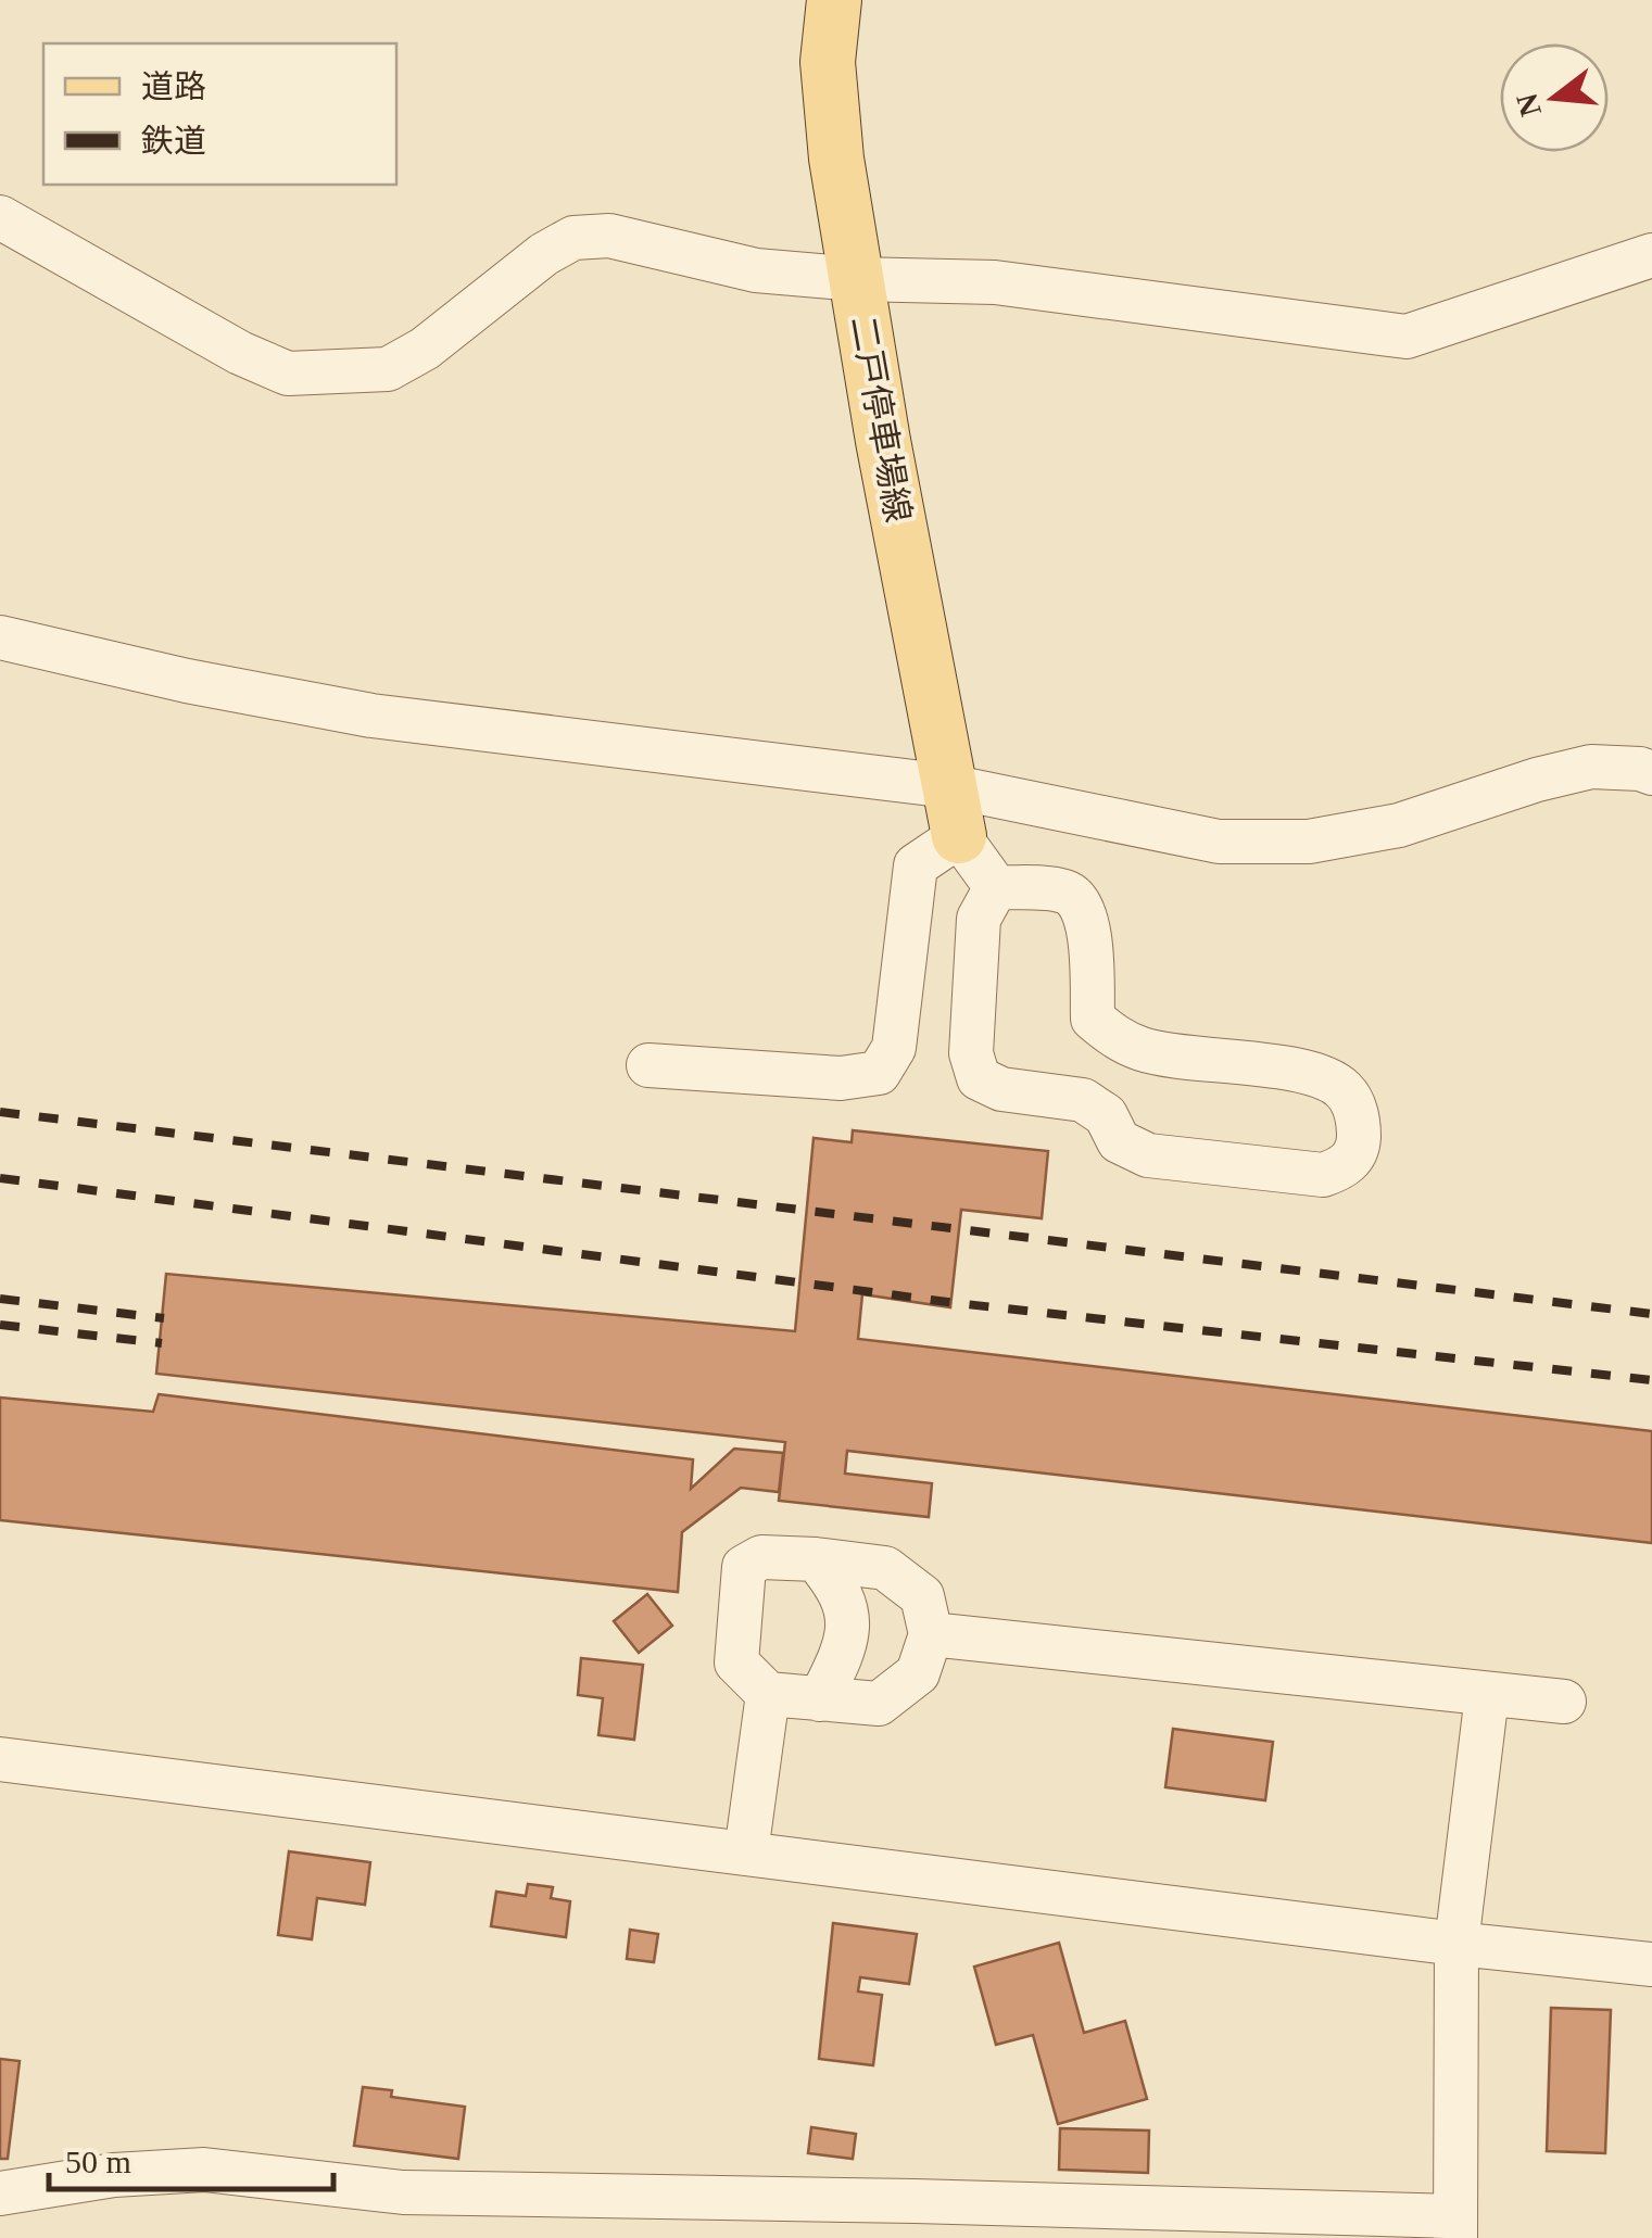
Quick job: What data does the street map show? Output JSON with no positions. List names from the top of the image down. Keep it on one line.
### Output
{"streets":{"main road":["二戸停車場線"]},"legend":["道路","鉄道"],"scale_bar":"50 m","north":"left"}
